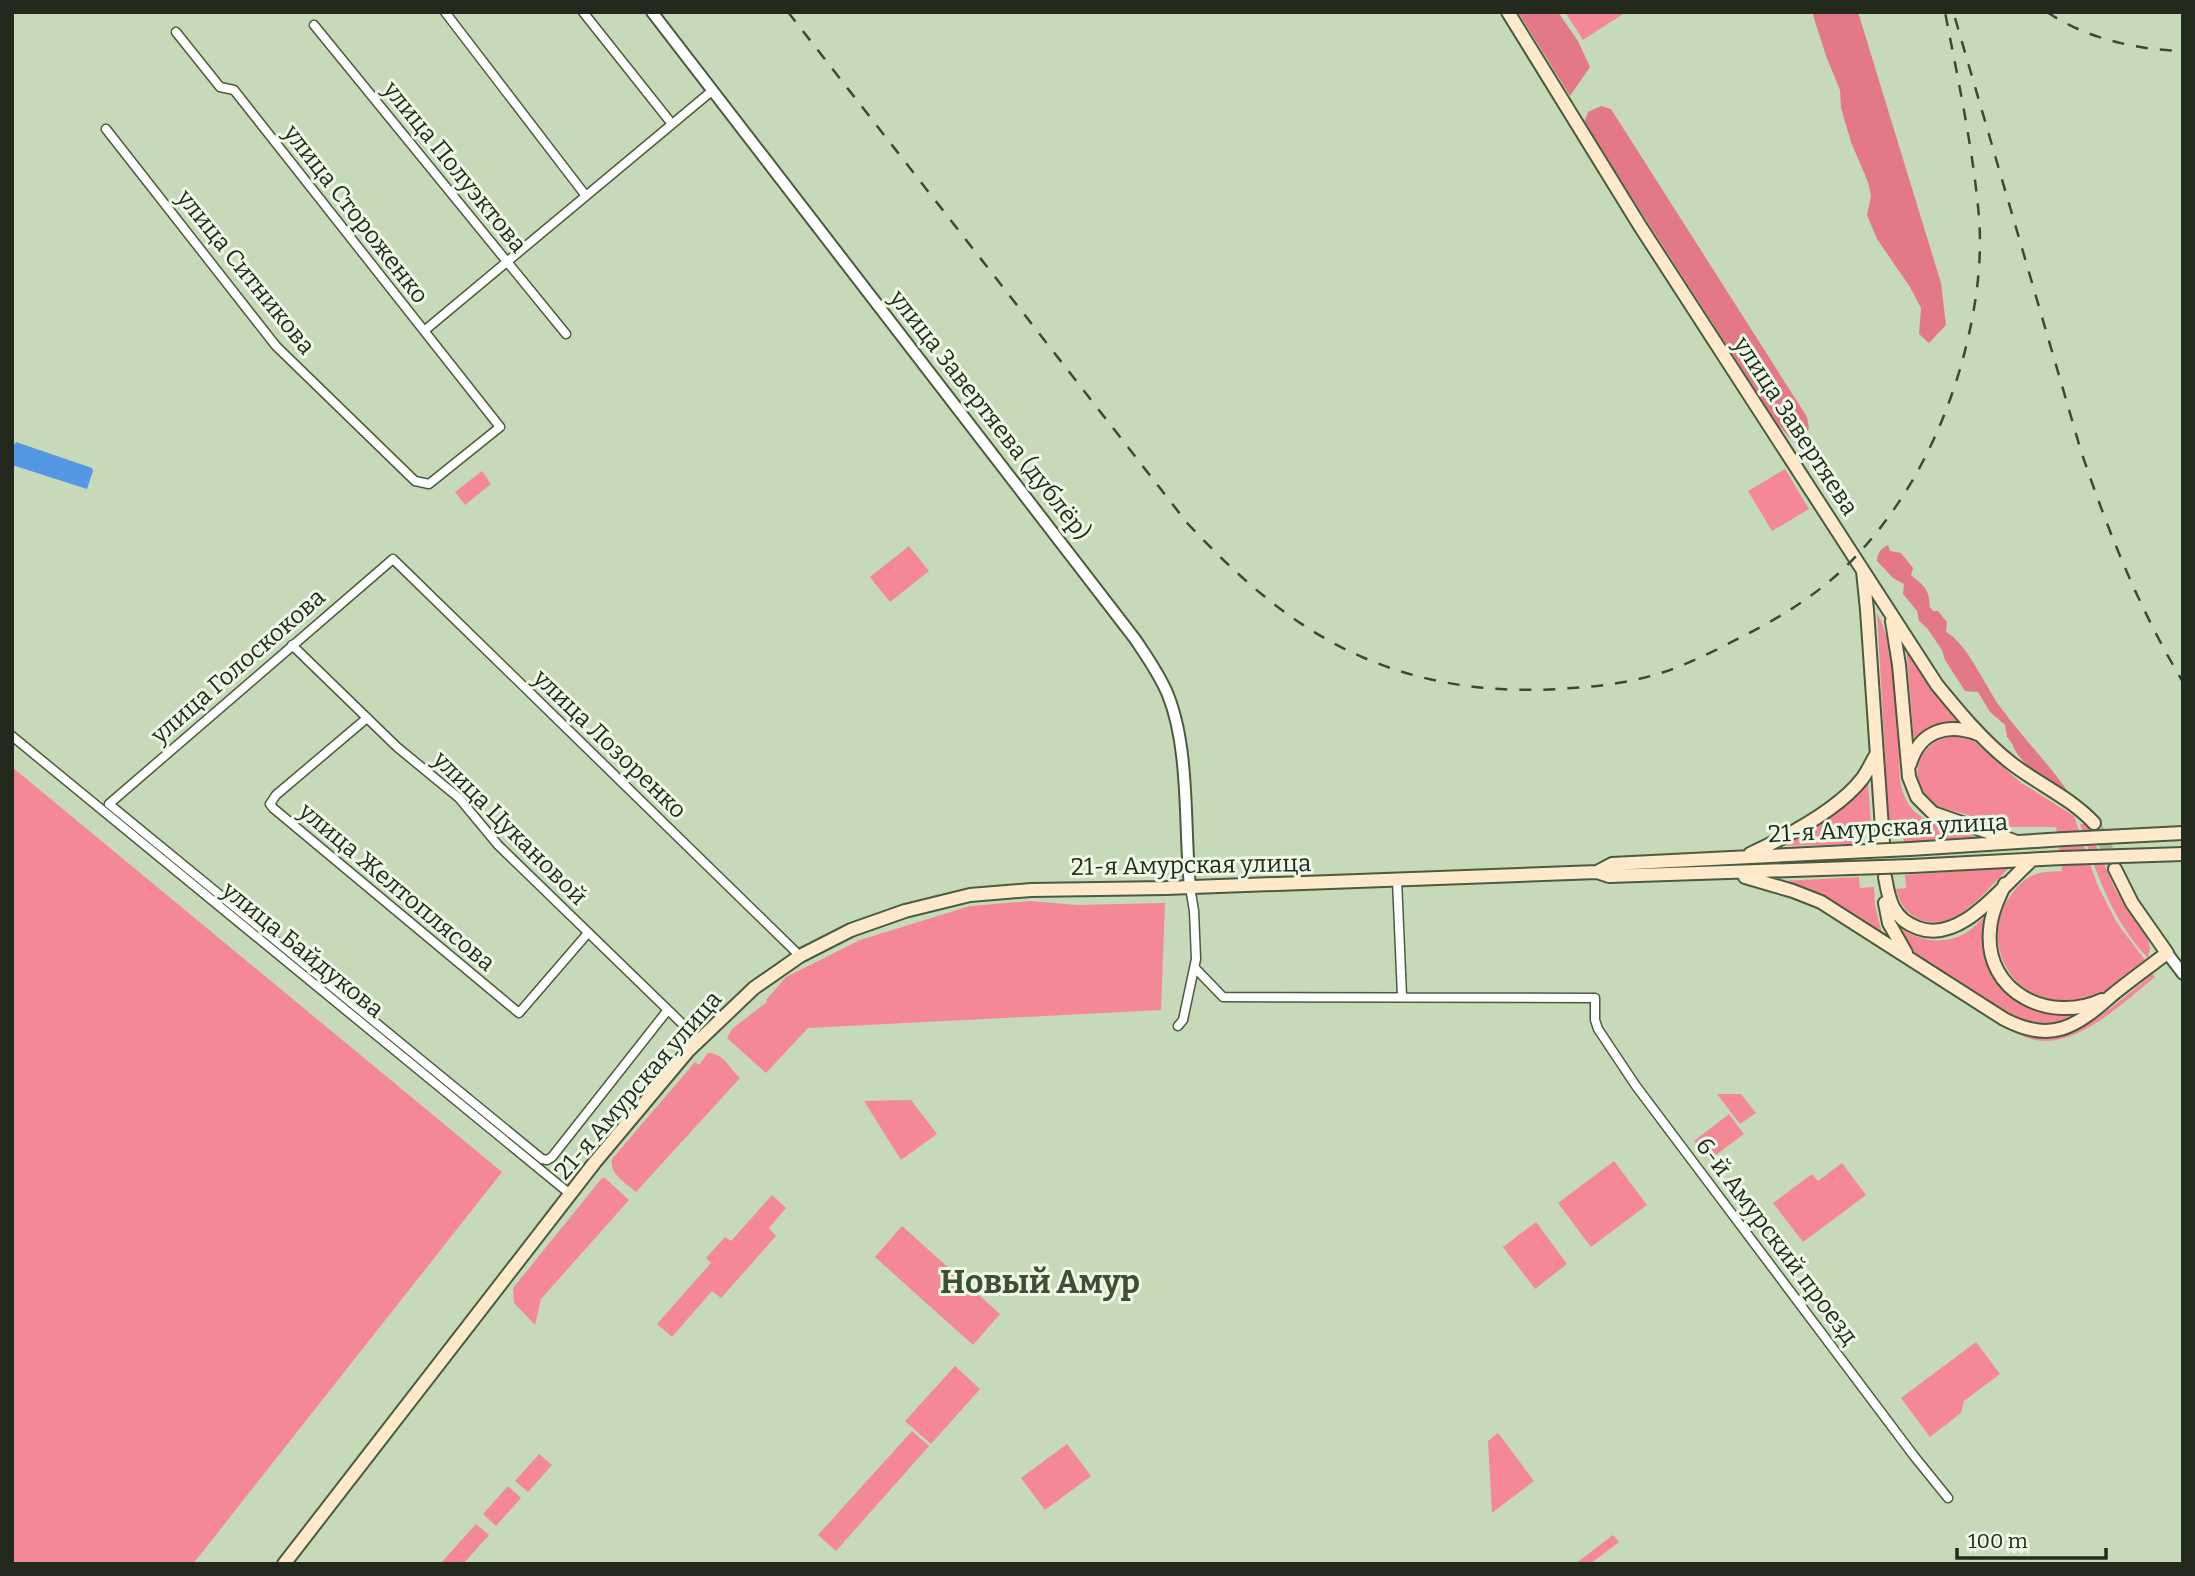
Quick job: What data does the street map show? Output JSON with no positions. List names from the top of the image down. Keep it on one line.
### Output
{"streets":{"main road":["улица Завертяева","21-я Амурская улица"],"street":["улица Полуэктова","улица Стороженко","улица Ситникова","улица Завертяева (дублёр)","улица Голоскокова","улица Лозоренко","улица Цукановой","улица Желтоплясова","улица Байдукова","6-й Амурский проезд"]},"crossings":[["улица Стороженко","улица Ситникова"],["улица Завертяева (дублёр)","21-я Амурская улица"],["улица Голоскокова","улица Лозоренко"],["улица Голоскокова","улица Цукановой"],["улица Голоскокова","улица Байдукова"],["улица Лозоренко","21-я Амурская улица"],["улица Цукановой","21-я Амурская улица"],["улица Цукановой","улица Желтоплясова"],["улица Цукановой","улица Байдукова"],["21-я Амурская улица","улица Байдукова"]],"districts":["Новый Амур"],"scale_bar":"100 m"}
